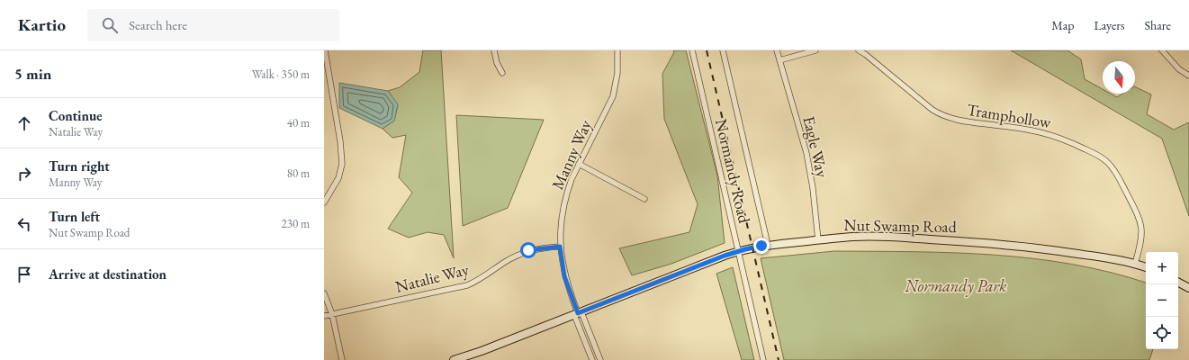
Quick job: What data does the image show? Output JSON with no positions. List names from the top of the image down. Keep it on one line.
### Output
{"streets":{"main road":["Nut Swamp Road"],"street":["Tramphollow","Eagle Way","Manny Way","Normandy Road","Natalie Way"]},"crossings":[["Tramphollow","Nut Swamp Road"],["Eagle Way","Nut Swamp Road"],["Manny Way","Nut Swamp Road"],["Manny Way","Natalie Way"],["Normandy Road","Nut Swamp Road"]],"parks":["Normandy Park"],"north":"bottom","page":{"header":"Kartio","search":"Search here","nav":["Map","Layers","Share"],"heading":["5 min","Walk · 350 m"],"list":[["Continue","Natalie Way","40 m"],["Turn right","Manny Way","80 m"],["Turn left","Nut Swamp Road","230 m"],"Arrive at destination"],"map_buttons":["+","−"]}}
